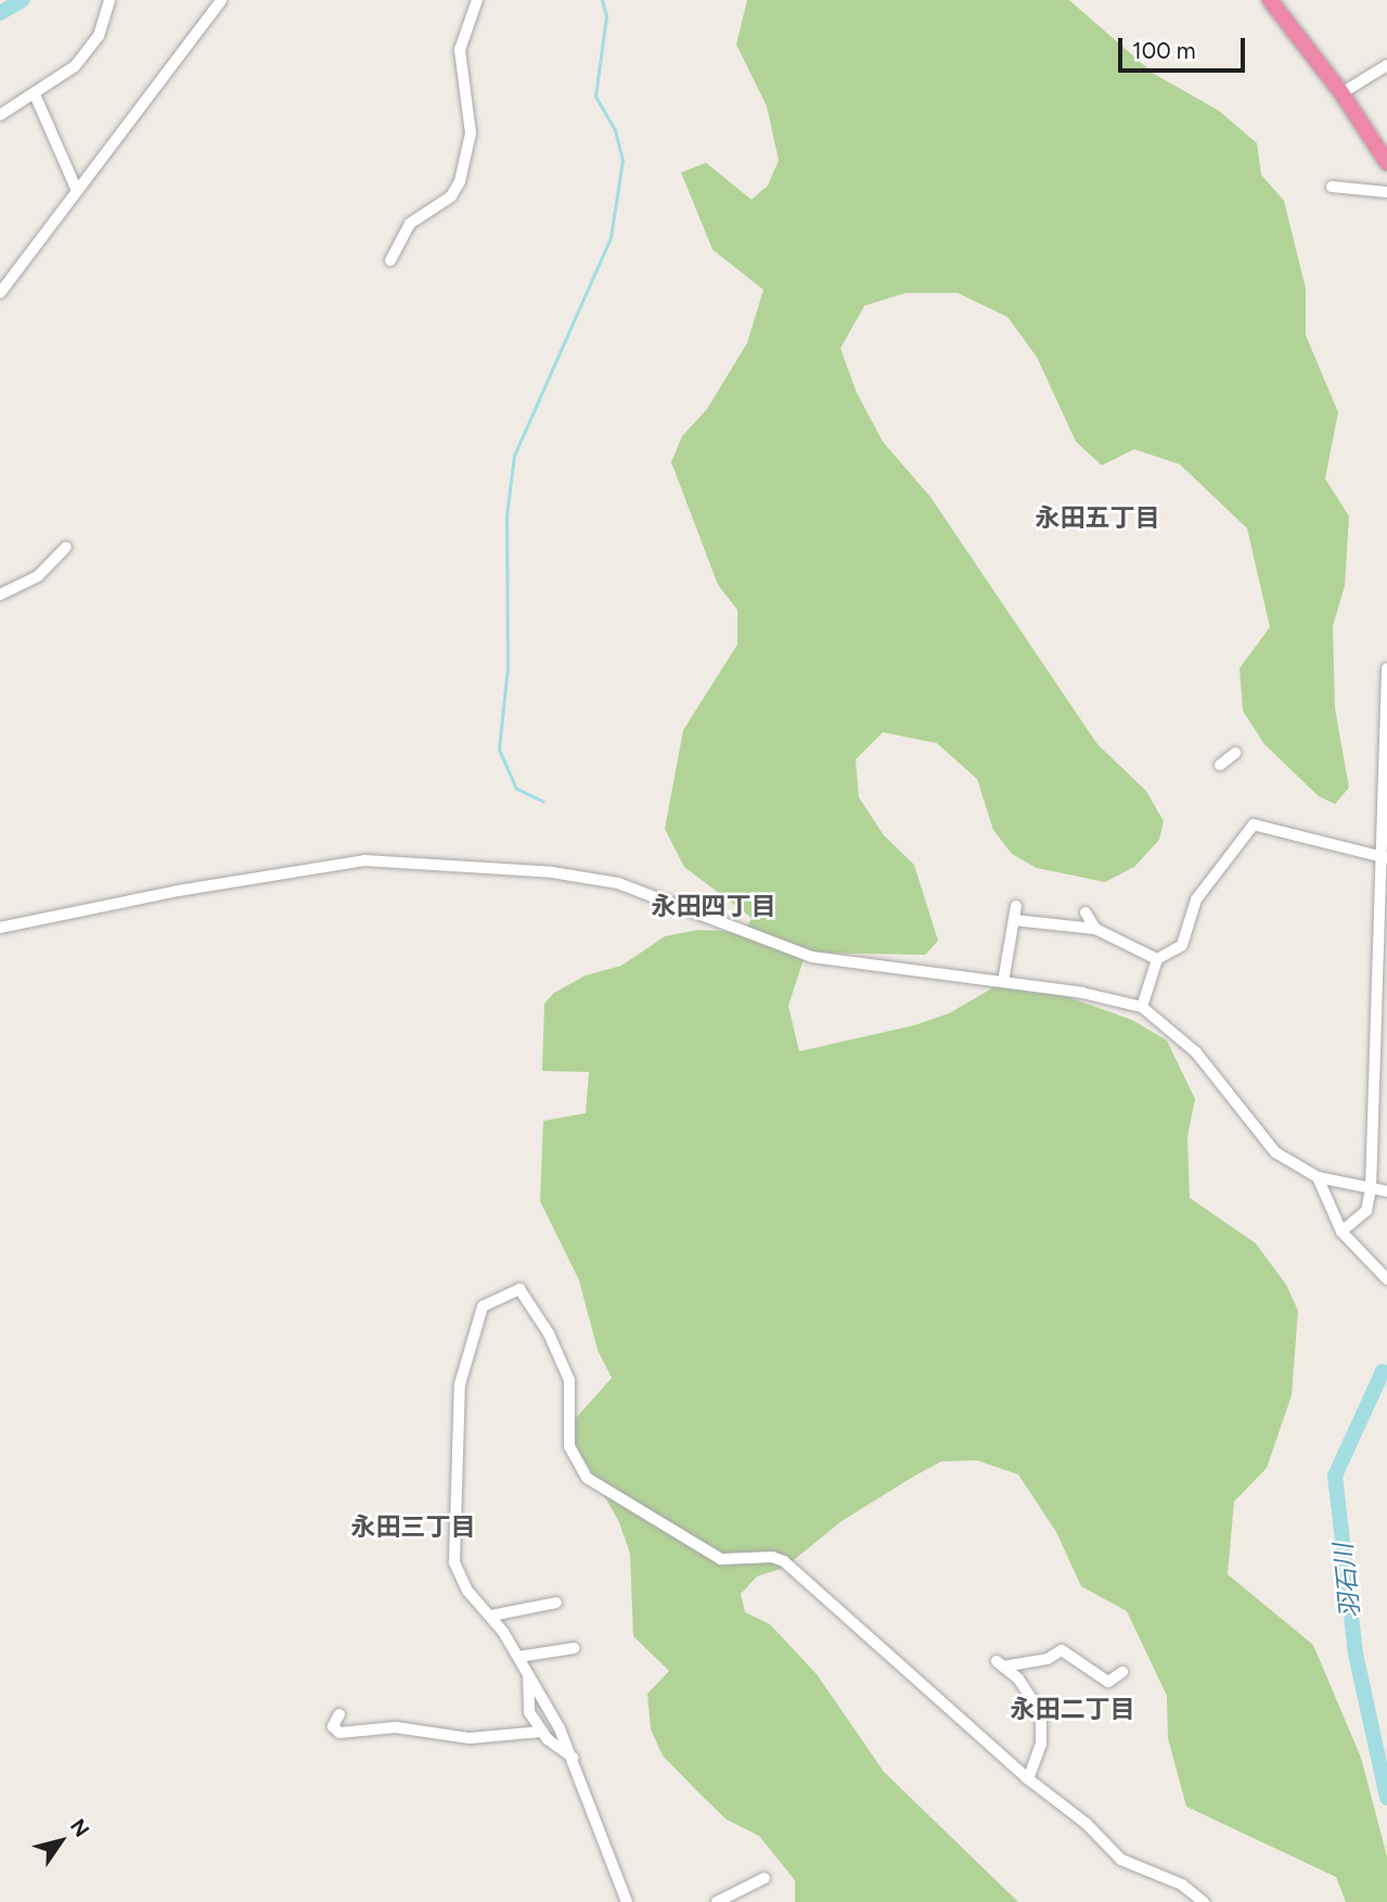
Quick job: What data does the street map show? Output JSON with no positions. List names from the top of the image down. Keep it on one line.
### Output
{"districts":["永田五丁目","永田四丁目","永田三丁目","永田二丁目"],"water":["羽石川"],"scale_bar":"100 m","north":"top right"}
